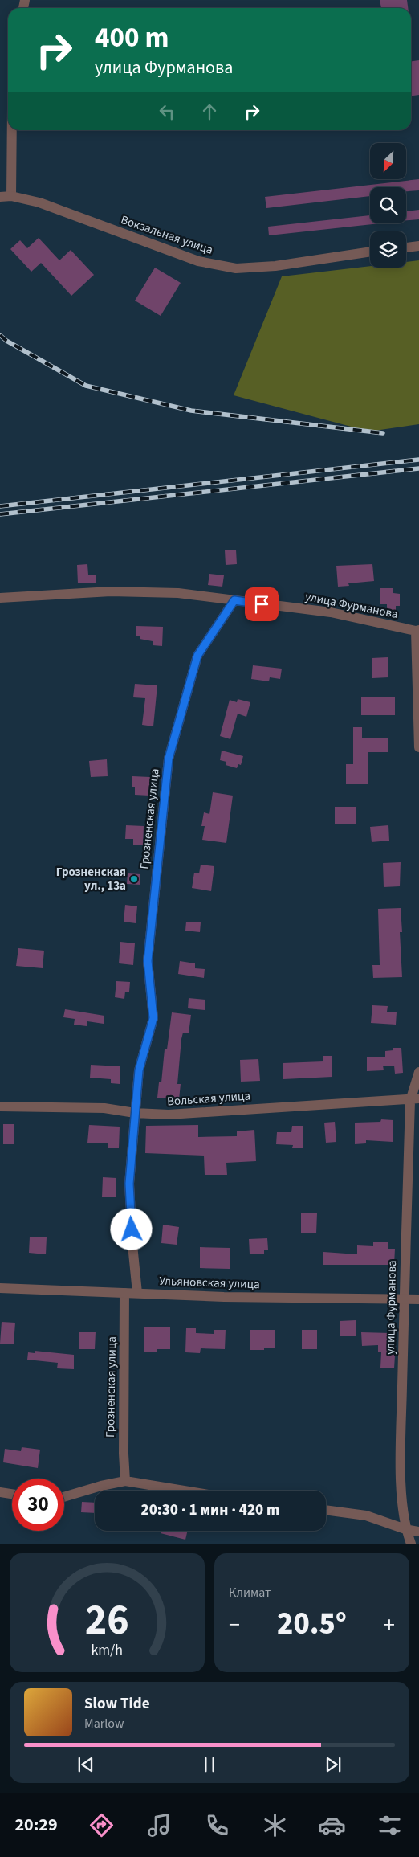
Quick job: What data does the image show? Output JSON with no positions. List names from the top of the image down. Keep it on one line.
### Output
{"streets":{"street":["Вокзальная улица","улица Фурманова","Грозненская улица","Вольская улица","Ульяновская улица"]},"crossings":[["улица Фурманова","Грозненская улица"],["улица Фурманова","Вольская улица"],["улица Фурманова","Ульяновская улица"],["Грозненская улица","Вольская улица"],["Грозненская улица","Ульяновская улица"]],"places":["Грозненская ул., 13а"],"north":"bottom left","page":{"turn":["400 m","улица Фурманова"],"limit":"30","trip":"20:30 · 1 мин · 420 m","tile":"Климат","heat":["−","20.5°","+"],"song":["Slow Tide","Marlow"],"tabs":"20:29","gauge":["26","km/h"]}}
